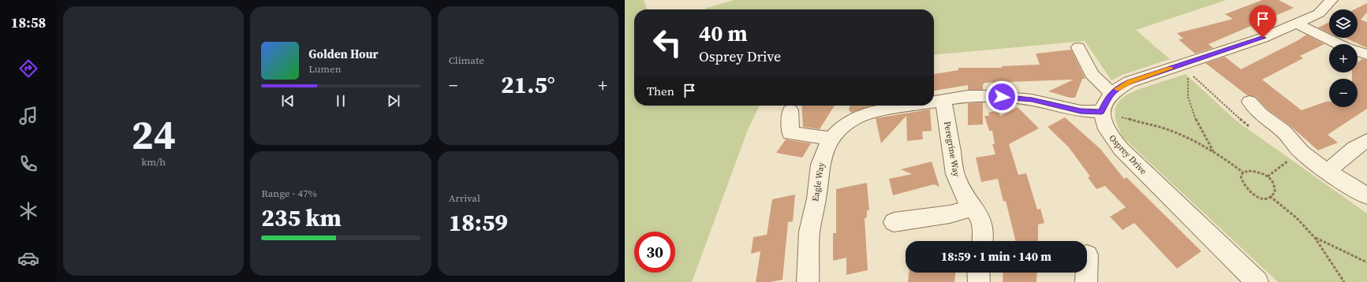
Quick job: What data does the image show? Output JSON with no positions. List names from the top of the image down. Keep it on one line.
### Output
{"streets":{"street":["Peregrine Way","Osprey Drive","Eagle Way"]},"crossings":[["Peregrine Way","Eagle Way"],["Osprey Drive","Eagle Way"]],"page":{"tabs":"18:58","tile":[["24","km/h"],"Climate",["Range · 47%","235 km"],["Arrival","18:59"]],"map_buttons":["+","−"],"turn":["40 m","Osprey Drive"],"song":["Golden Hour","Lumen"],"heat":["−","21.5°","+"],"then":"Then","limit":"30","trip":"18:59 · 1 min · 140 m"}}
